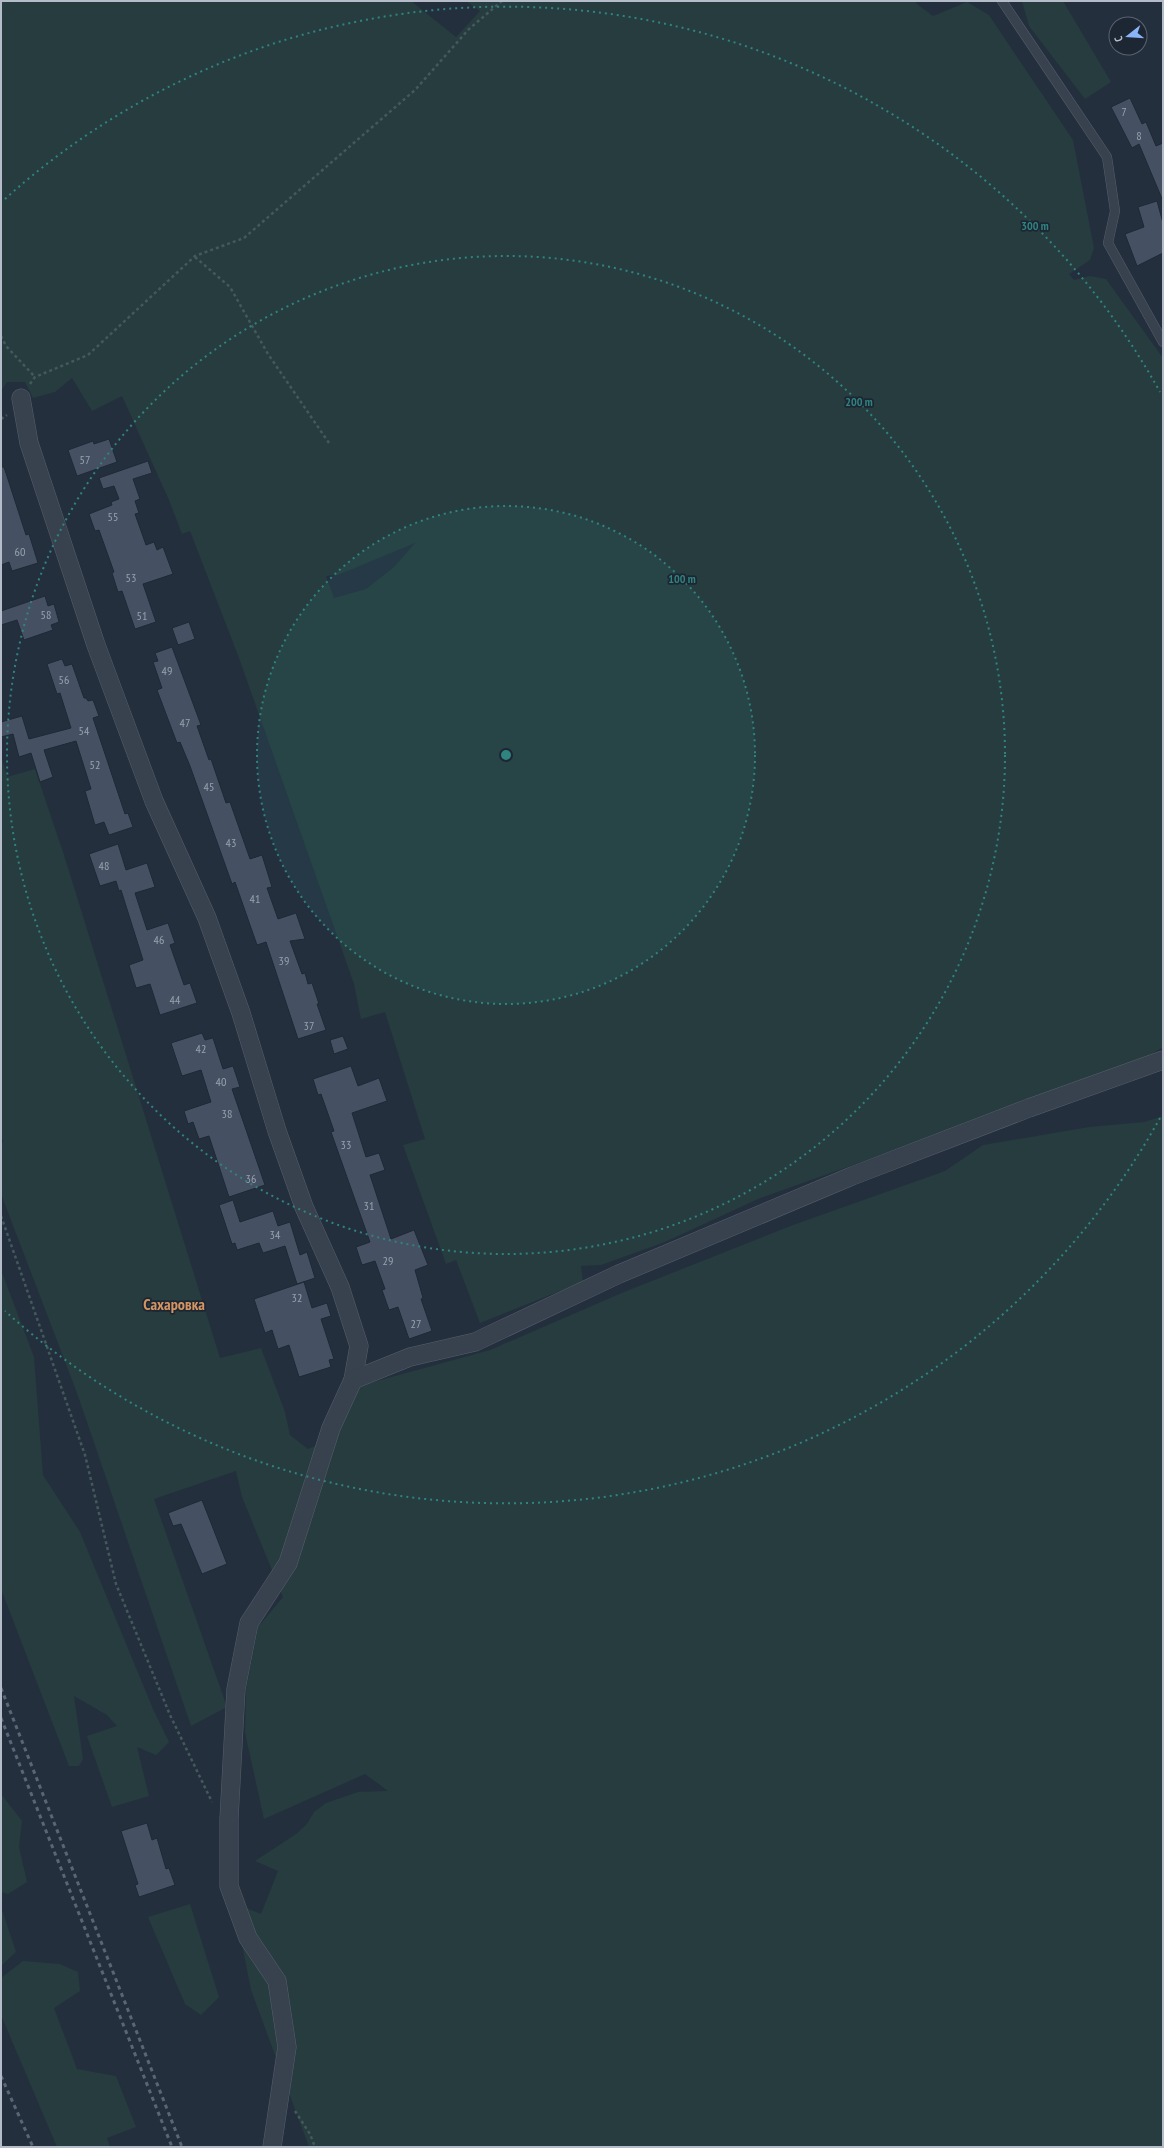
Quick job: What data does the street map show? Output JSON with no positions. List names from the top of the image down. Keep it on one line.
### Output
{"districts":["Сахаровка"],"house_numbers":["7","8","57","55","60","53","58","51","49","56","47","54","52","45","43","48","41","46","39","44","37","42","40","38","33","36","31","34","29","32","27"],"north":"left","rings":["300 m","200 m","100 m"]}
